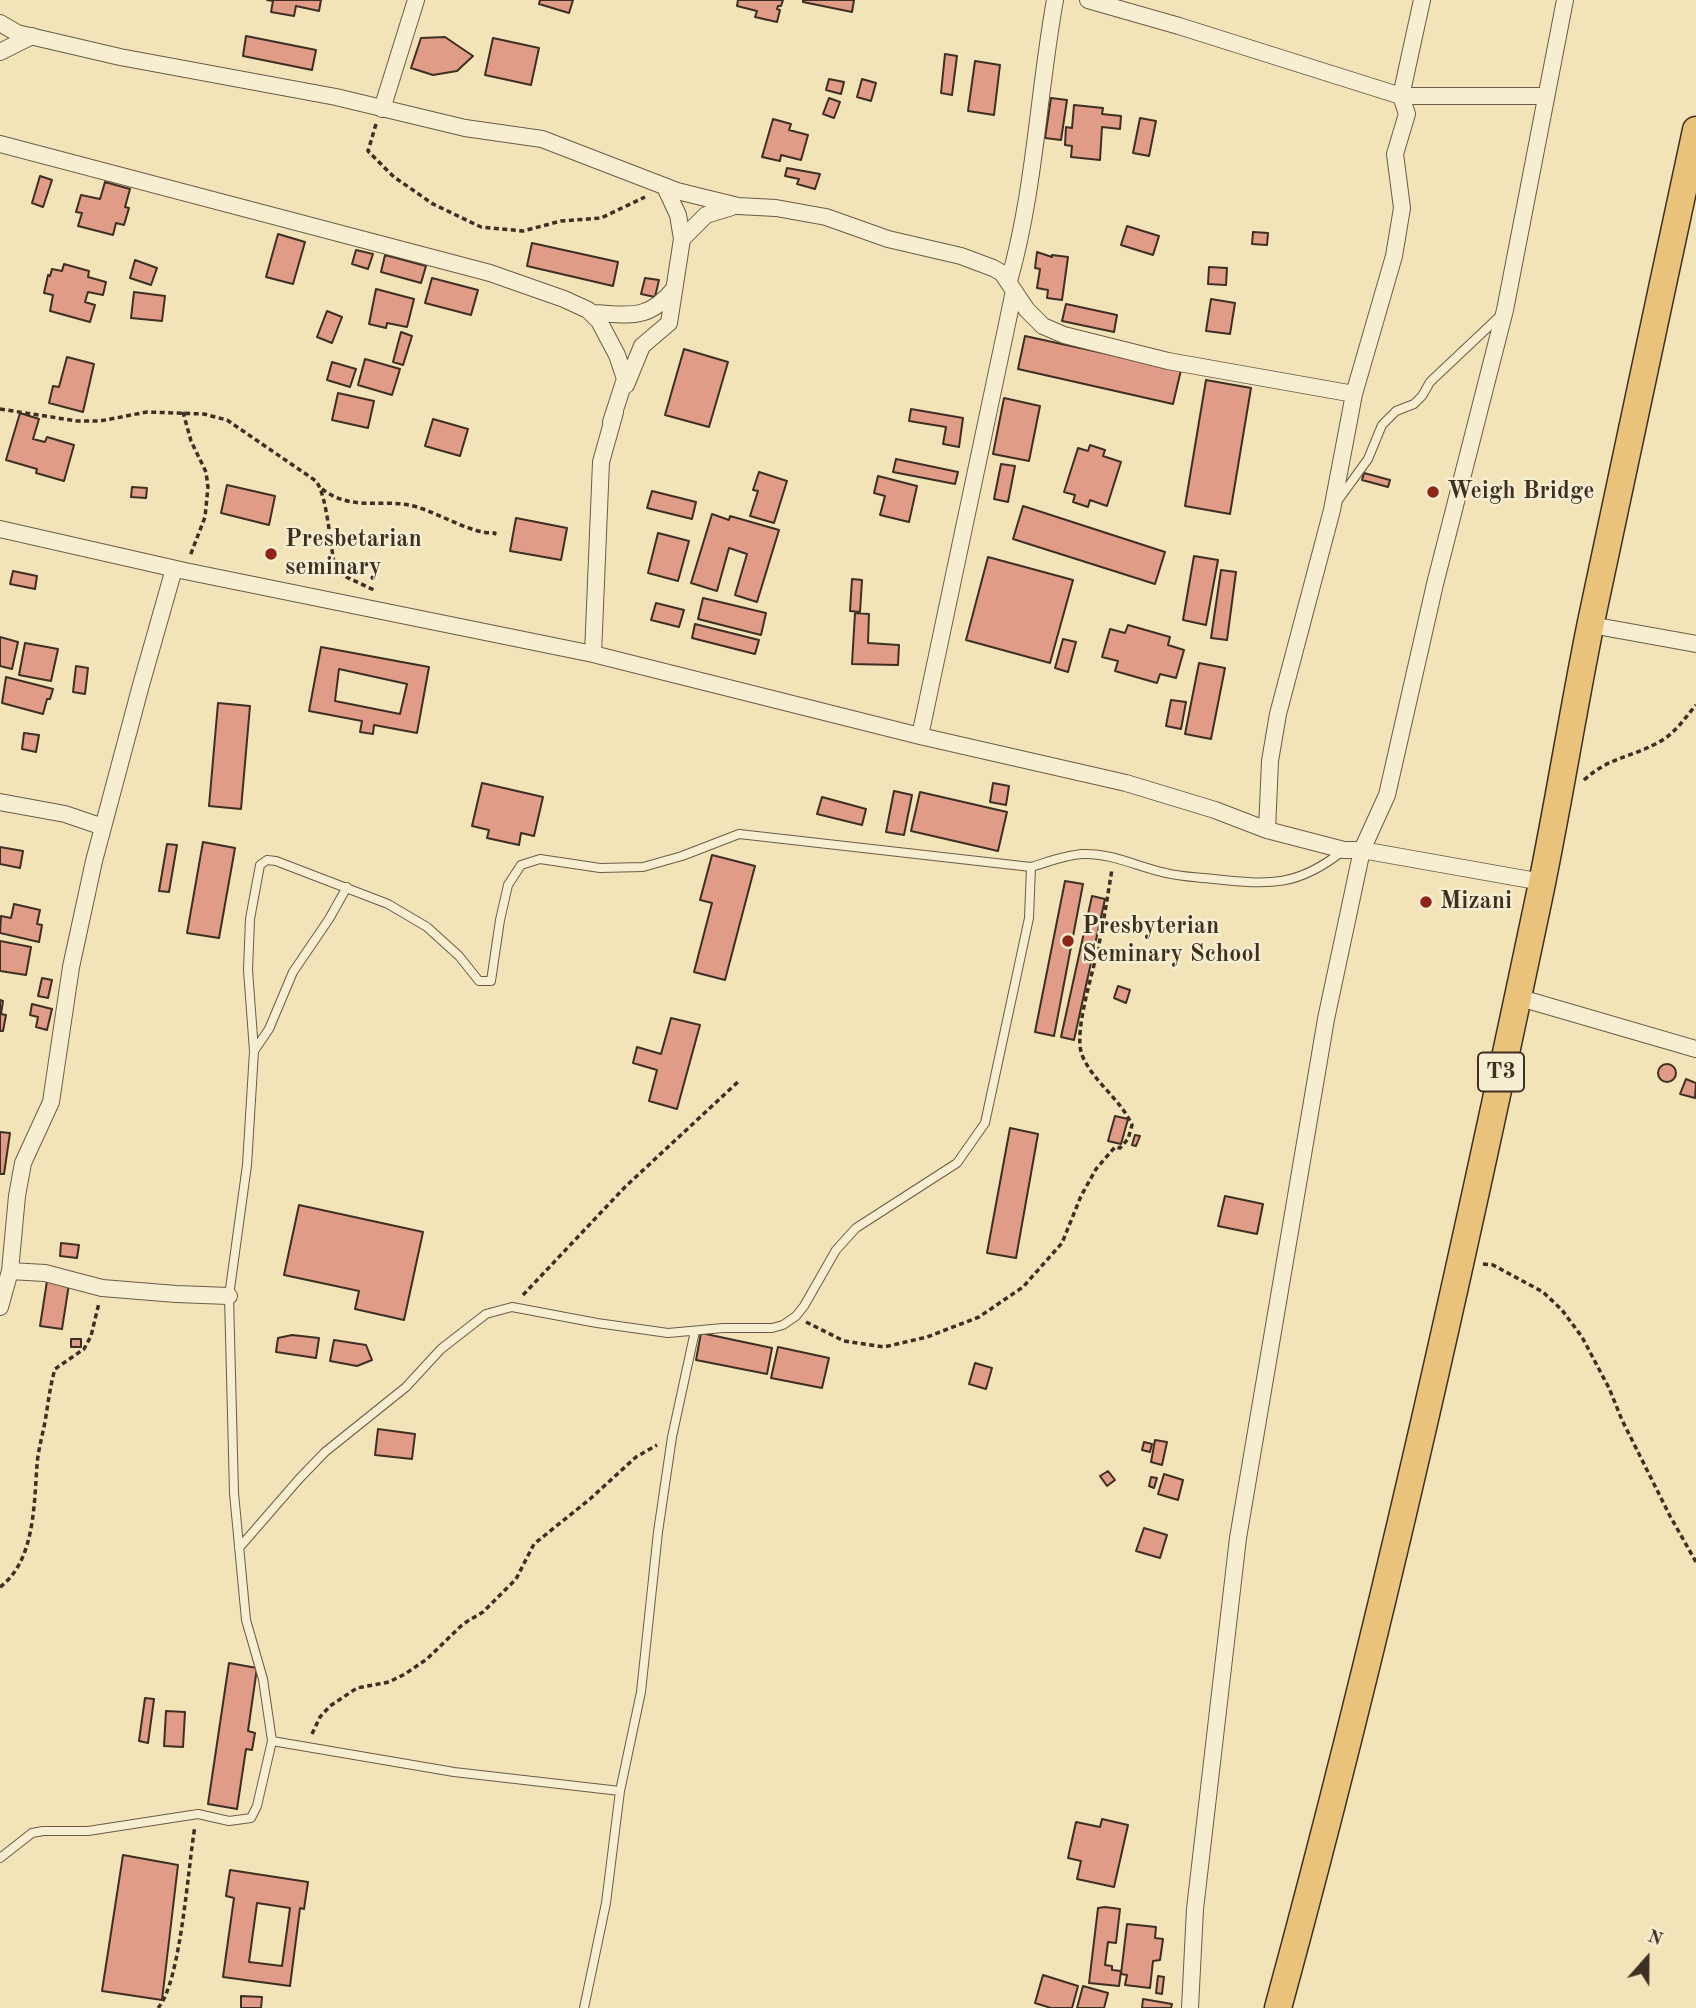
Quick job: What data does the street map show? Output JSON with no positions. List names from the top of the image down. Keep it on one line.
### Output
{"streets":{"highway":["T3"]},"places":["Weigh Bridge","Presbetarian seminary","Mizani","Presbyterian Seminary School"],"north":"top"}
